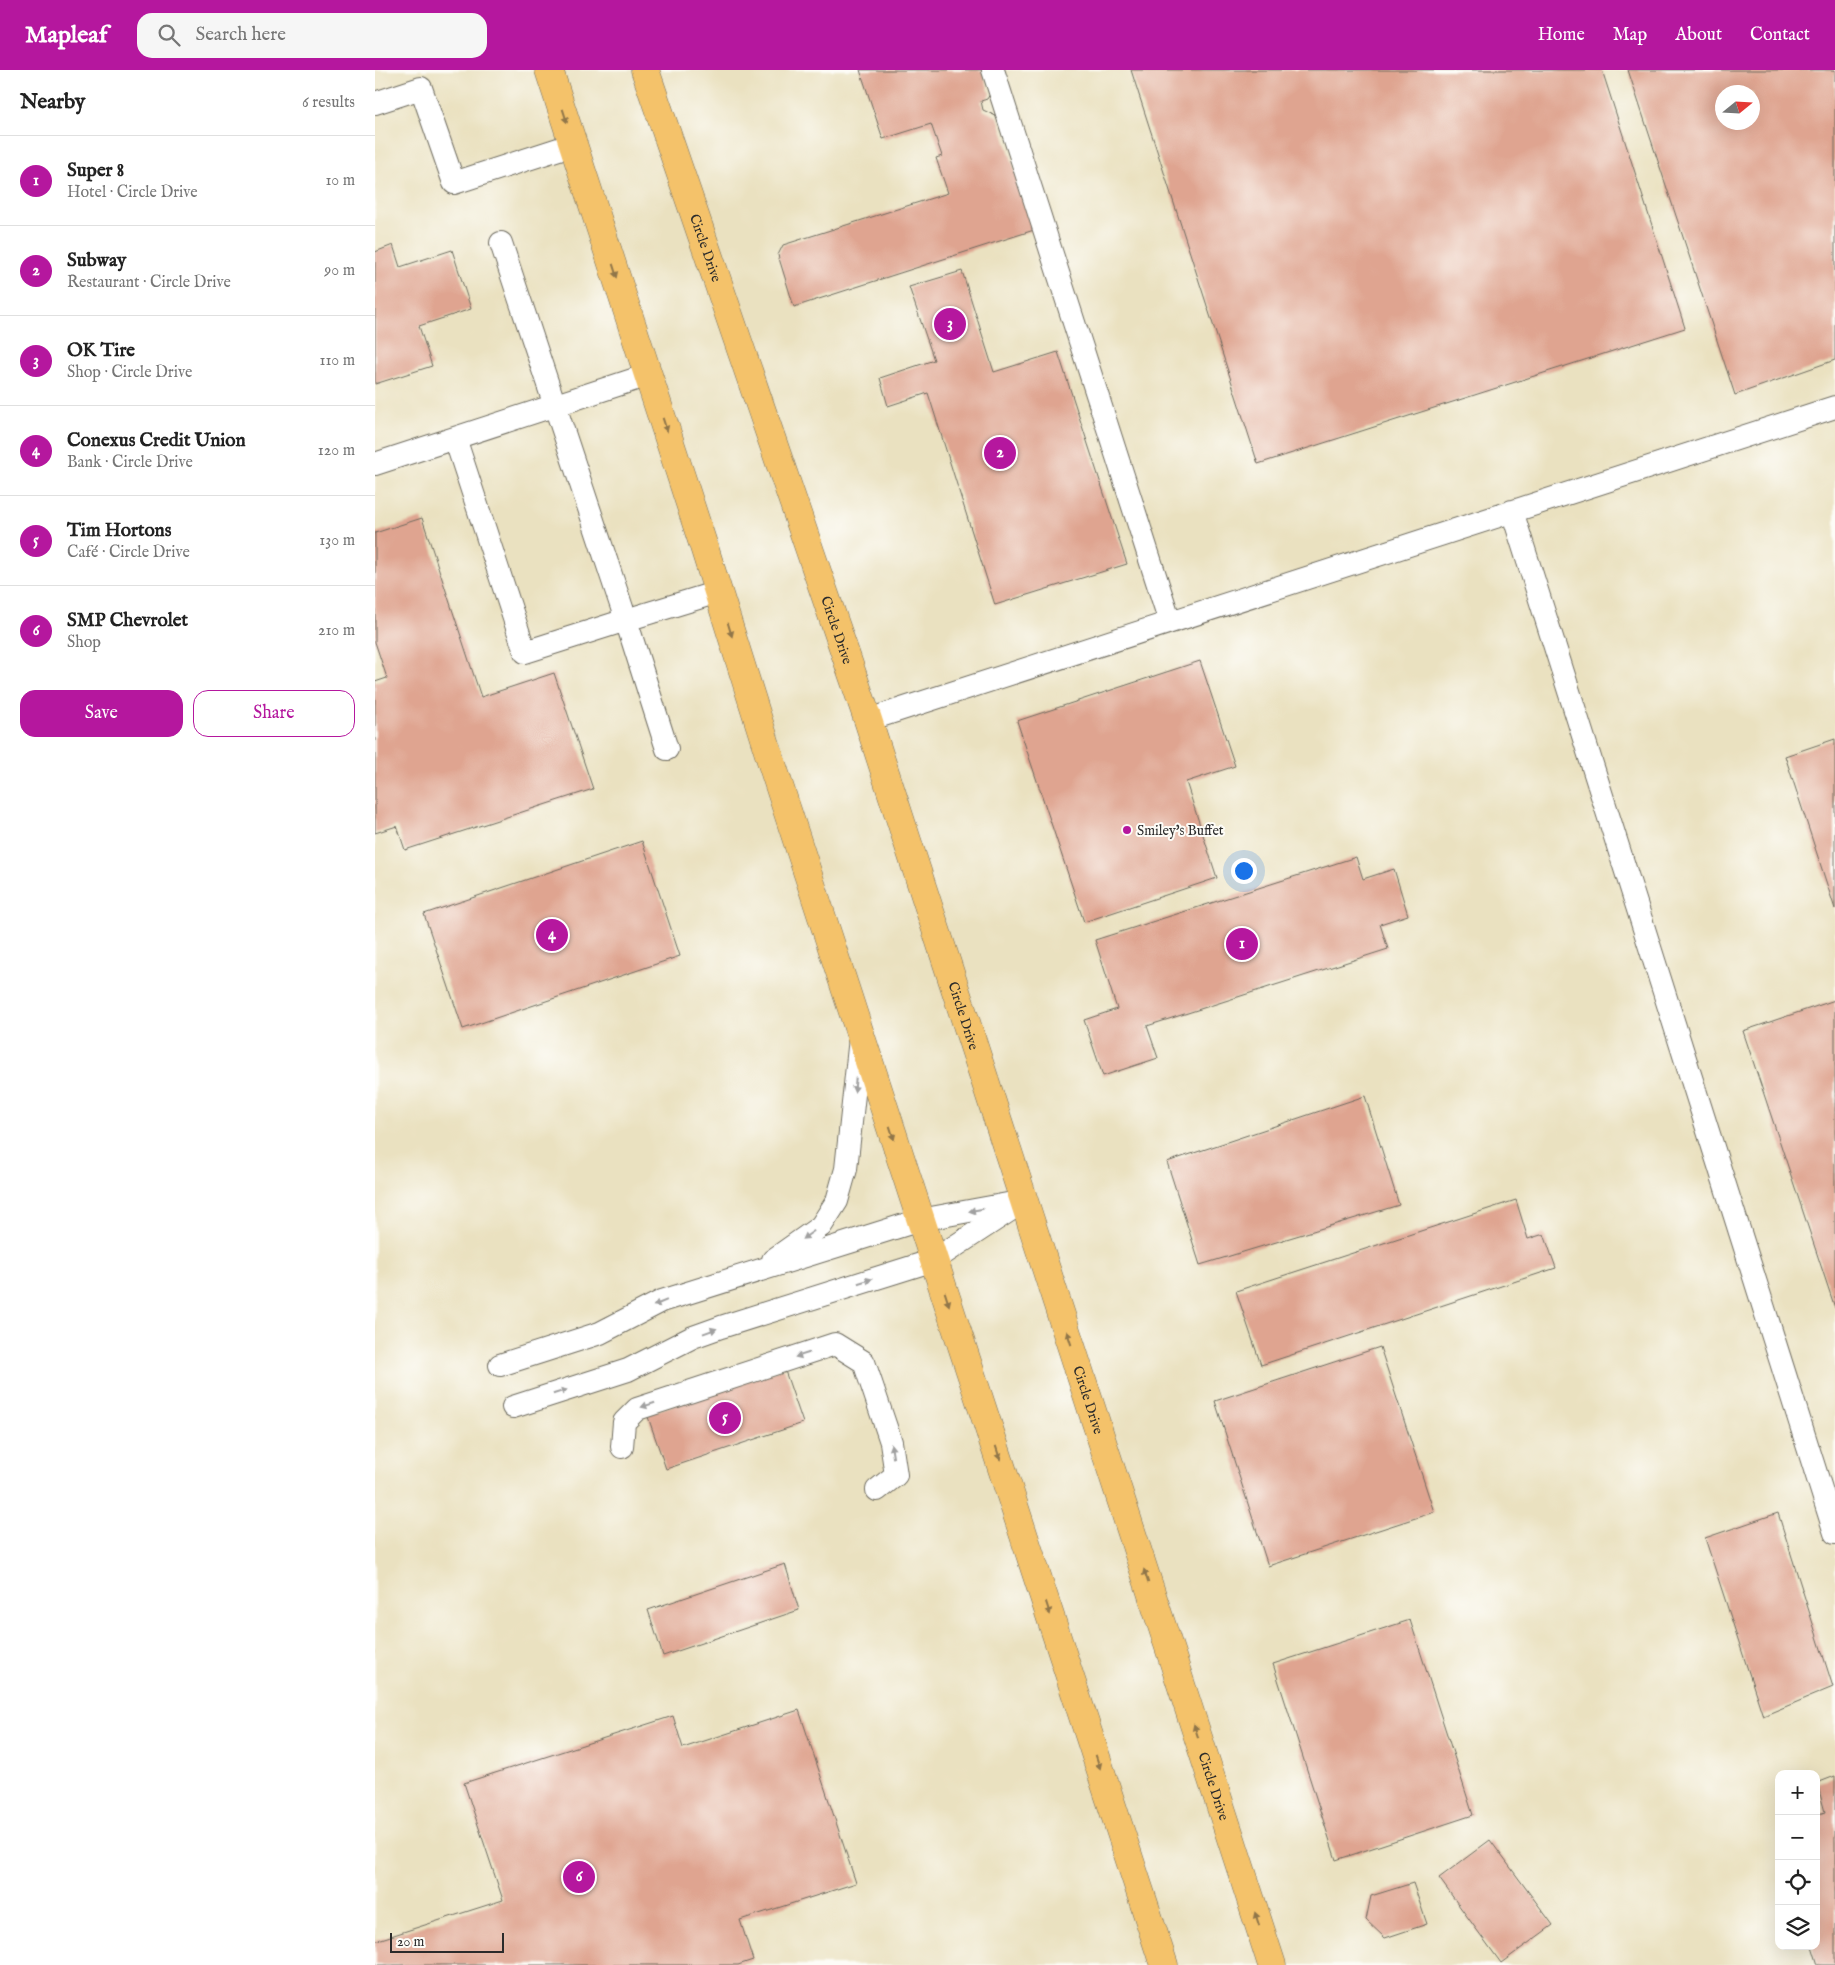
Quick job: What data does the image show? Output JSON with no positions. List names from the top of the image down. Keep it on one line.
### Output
{"streets":{"highway":["Circle Drive"]},"places":["Smiley's Buffet"],"scale_bar":"20 m","north":"right","page":{"header":"Mapleaf","search":"Search here","nav":["Home","Map","About","Contact"],"heading":["Nearby","6 results"],"list":[{"mark":"1","name":"Super 8","note":"Hotel · Circle Drive","value":"10 m"},{"mark":"2","name":"Subway","note":"Restaurant · Circle Drive","value":"90 m"},{"mark":"3","name":"OK Tire","note":"Shop · Circle Drive","value":"110 m"},{"mark":"4","name":"Conexus Credit Union","note":"Bank · Circle Drive","value":"120 m"},{"mark":"5","name":"Tim Hortons","note":"Café · Circle Drive","value":"130 m"},{"mark":"6","name":"SMP Chevrolet","note":"Shop","value":"210 m"}],"pins":["3","2","4","1","5","6"],"buttons":["Save","Share"],"map_buttons":["+","−"],"scale":"20 m"}}
